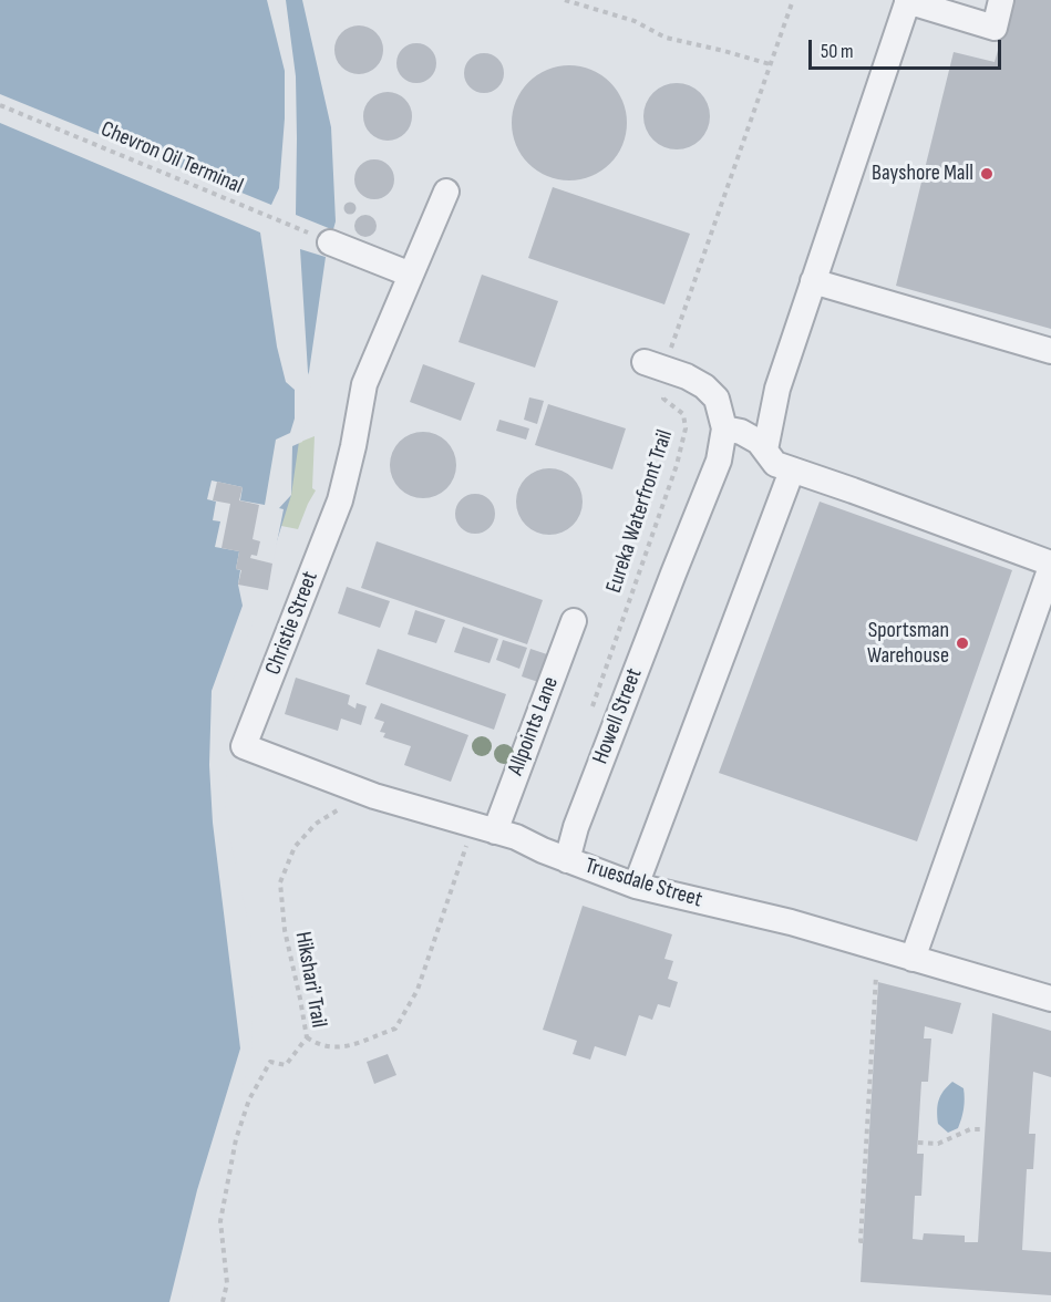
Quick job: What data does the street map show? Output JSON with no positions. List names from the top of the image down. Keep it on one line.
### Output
{"streets":{"street":["Christie Street","Howell Street","Allpoints Lane","Truesdale Street"],"path":["Chevron Oil Terminal","Eureka Waterfront Trail","Hikshari' Trail"]},"crossings":[["Christie Street","Truesdale Street"],["Howell Street","Truesdale Street"],["Allpoints Lane","Truesdale Street"],["Truesdale Street","Hikshari' Trail"]],"places":["Bayshore Mall","Sportsman Warehouse"],"scale_bar":"50 m"}
